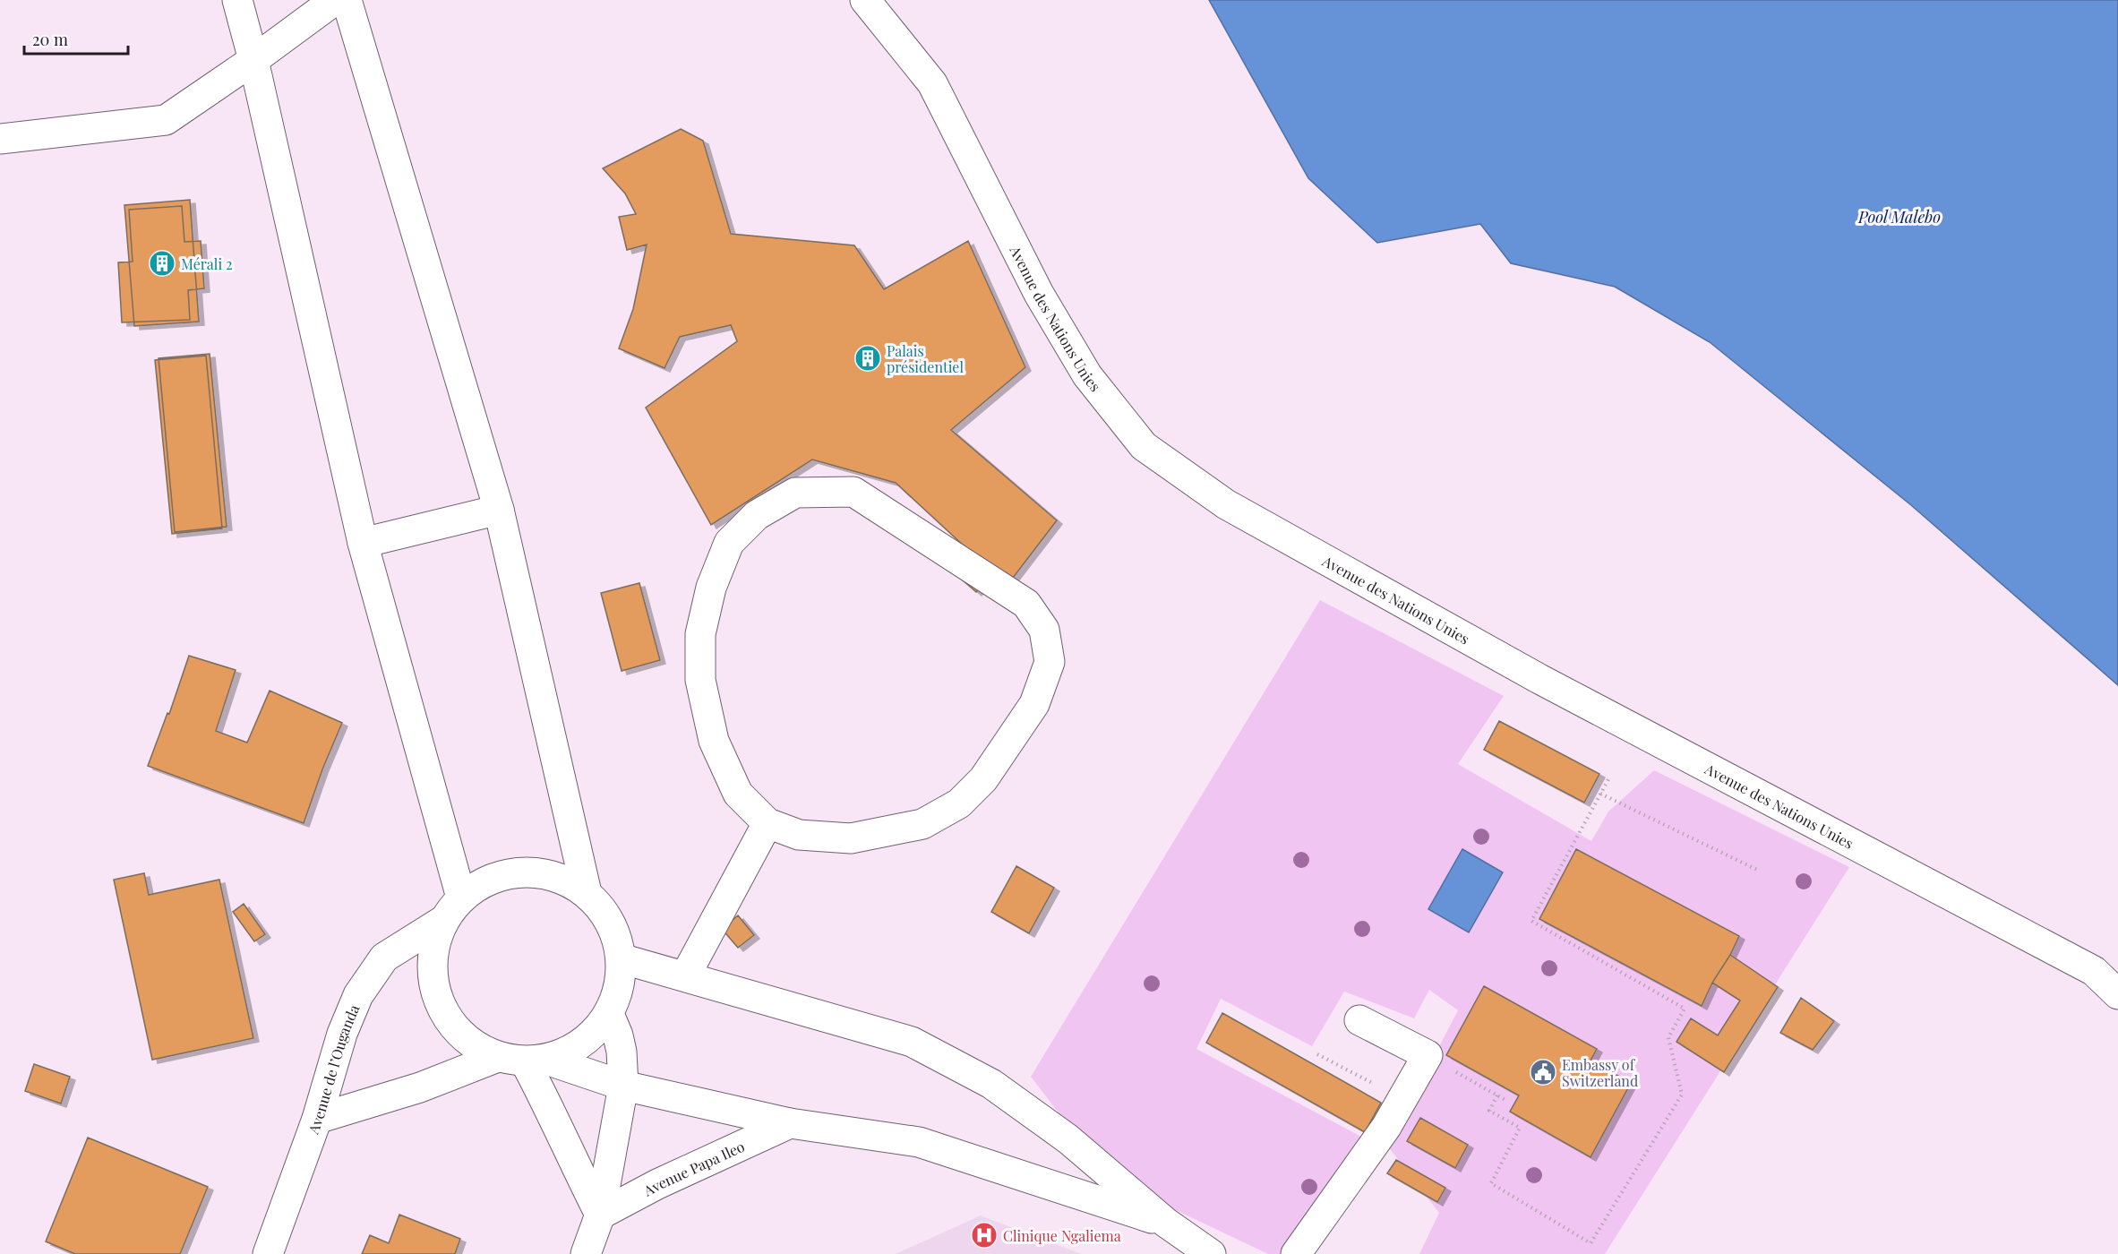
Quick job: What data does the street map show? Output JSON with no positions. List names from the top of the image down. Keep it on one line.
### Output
{"streets":{"street":["Avenue des Nations Unies","Avenue de l’Ouganda","Avenue Papa Ileo"]},"water":["Pool Malebo"],"places":{"building":["Mérali 2","Palais présidentiel"],"public building":["Embassy of Switzerland"],"hospital":["Clinique Ngaliema"]},"scale_bar":"20 m"}
